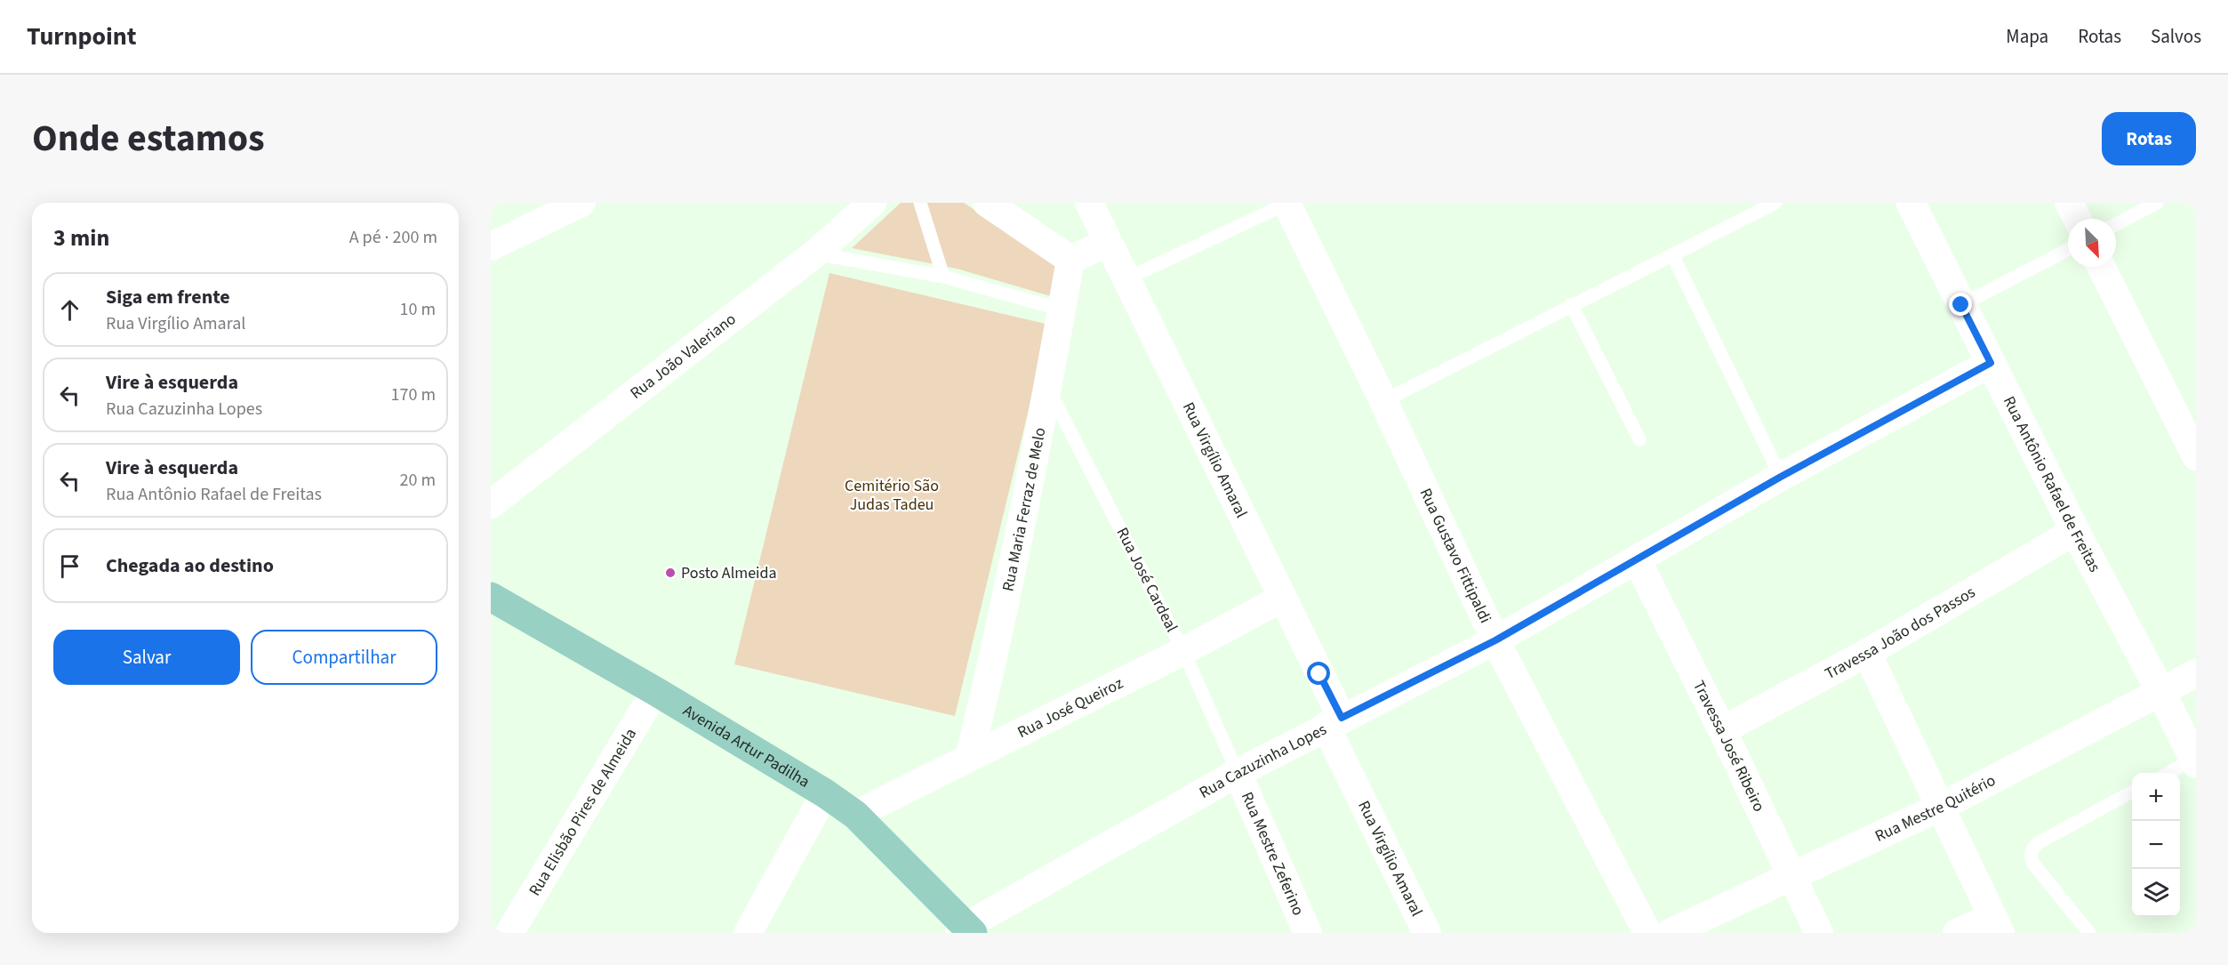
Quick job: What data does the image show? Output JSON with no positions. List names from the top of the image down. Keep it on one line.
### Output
{"streets":{"main road":["Avenida Artur Padilha"],"street":["Rua João Valeriano","Rua Virgílio Amaral","Rua Antônio Rafael de Freitas","Rua Maria Ferraz de Melo","Rua Gustavo Fittipaldi","Travessa João dos Passos","Rua José Queiroz","Travessa José Ribeiro","Rua Cazuzinha Lopes","Rua Mestre Quitério","Rua Elisbão Pires de Almeida","Rua Mestre Zeferino"],"lane":["Rua José Cardeal"]},"crossings":[["Rua Virgílio Amaral","Rua José Queiroz"],["Rua Virgílio Amaral","Rua Cazuzinha Lopes"],["Rua Antônio Rafael de Freitas","Travessa João dos Passos"],["Rua Antônio Rafael de Freitas","Rua Cazuzinha Lopes"],["Rua Antônio Rafael de Freitas","Rua Mestre Quitério"],["Rua Maria Ferraz de Melo","Rua José Cardeal"],["Rua Maria Ferraz de Melo","Rua José Queiroz"],["Rua Gustavo Fittipaldi","Rua Cazuzinha Lopes"],["Rua José Cardeal","Rua José Queiroz"],["Rua José Cardeal","Rua Cazuzinha Lopes"],["Rua José Cardeal","Rua Mestre Zeferino"],["Travessa João dos Passos","Travessa José Ribeiro"],["Rua José Queiroz","Avenida Artur Padilha"],["Travessa José Ribeiro","Rua Cazuzinha Lopes"],["Travessa José Ribeiro","Rua Mestre Quitério"],["Avenida Artur Padilha","Rua Cazuzinha Lopes"],["Avenida Artur Padilha","Rua Elisbão Pires de Almeida"],["Rua Cazuzinha Lopes","Rua Mestre Zeferino"]],"parks":["Cemitério São Judas Tadeu"],"places":["Posto Almeida"],"north":"bottom right","page":{"header":"Turnpoint","nav":["Mapa","Rotas","Salvos"],"title":"Onde estamos","buttons":["Rotas",["Salvar","Compartilhar"]],"heading":["3 min","A pé · 200 m"],"list":[["Siga em frente","Rua Virgílio Amaral","10 m"],["Vire à esquerda","Rua Cazuzinha Lopes","170 m"],["Vire à esquerda","Rua Antônio Rafael de Freitas","20 m"],"Chegada ao destino"],"map_buttons":["+","−"]}}
